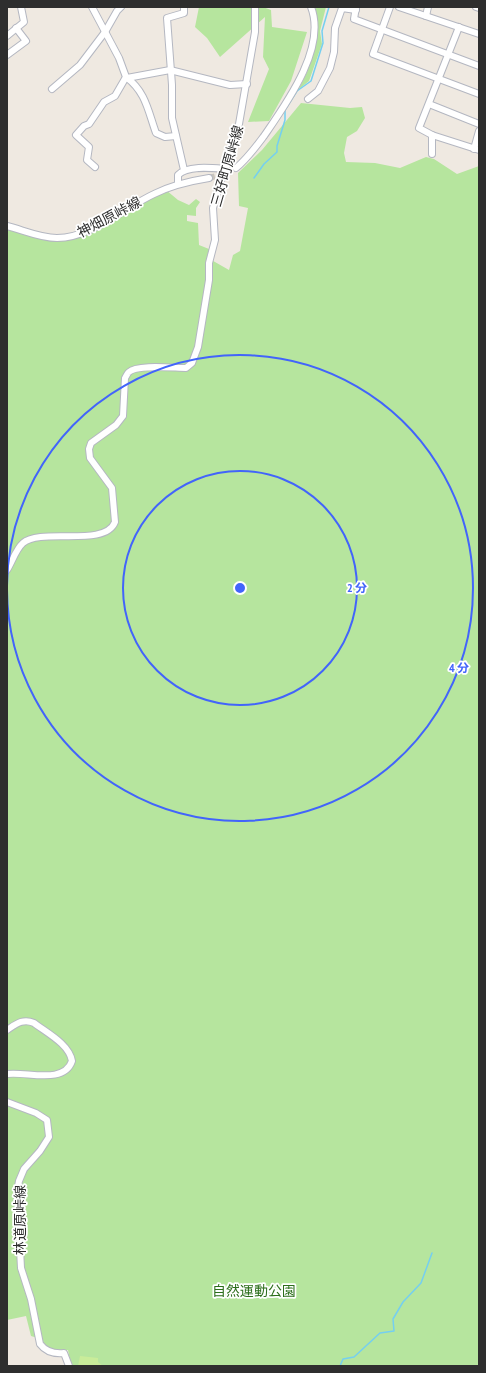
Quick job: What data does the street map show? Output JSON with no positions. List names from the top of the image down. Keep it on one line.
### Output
{"streets":{"street":["三好町原峠線","神畑原峠線","林道原峠線"]},"parks":["自然運動公園"],"rings":["2 分","4 分"]}
